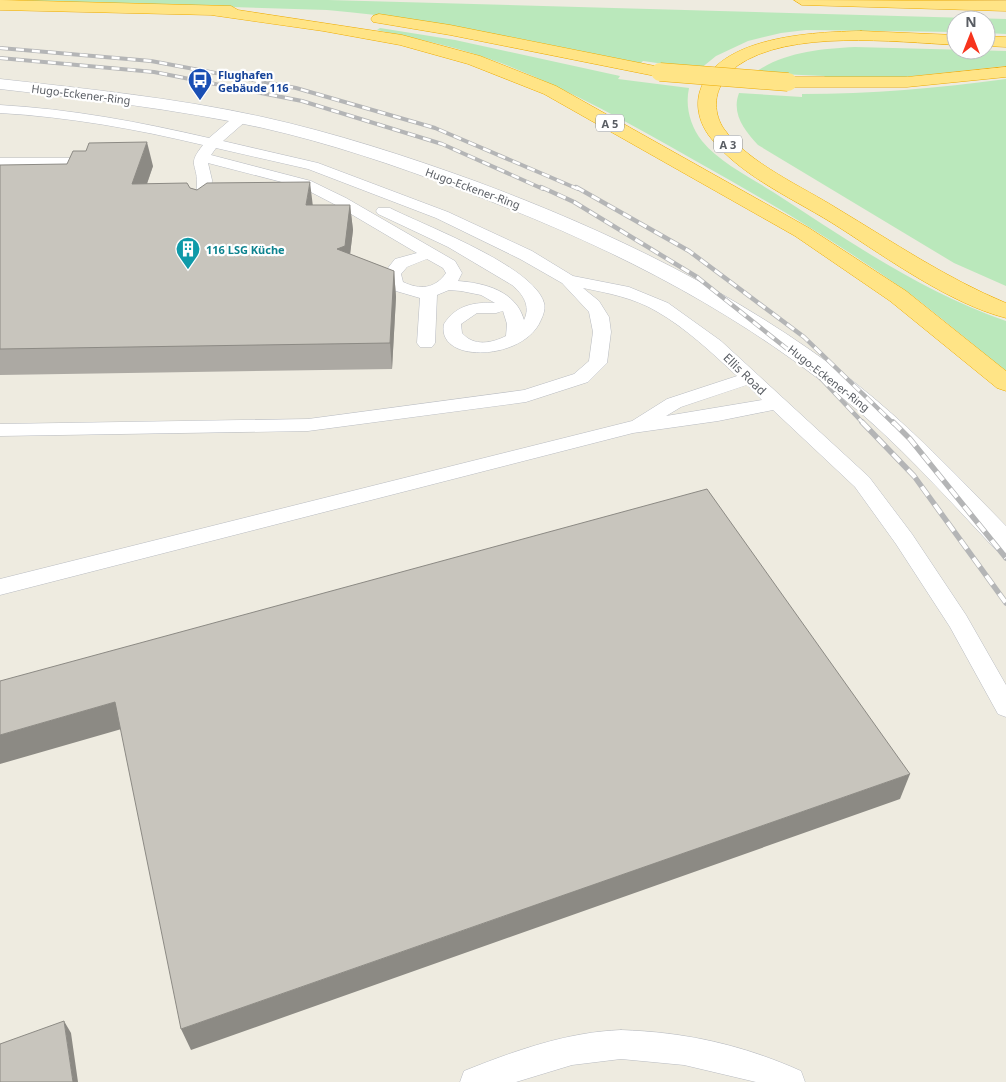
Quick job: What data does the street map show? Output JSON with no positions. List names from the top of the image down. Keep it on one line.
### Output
{"streets":{"highway":["A 5","A 3"],"street":["Hugo-Eckener-Ring"],"lane":["Ellis Road"]},"places":{"bus stop":["Flughafen Gebäude 116"],"building":["116 LSG Küche"]},"north":"top"}
